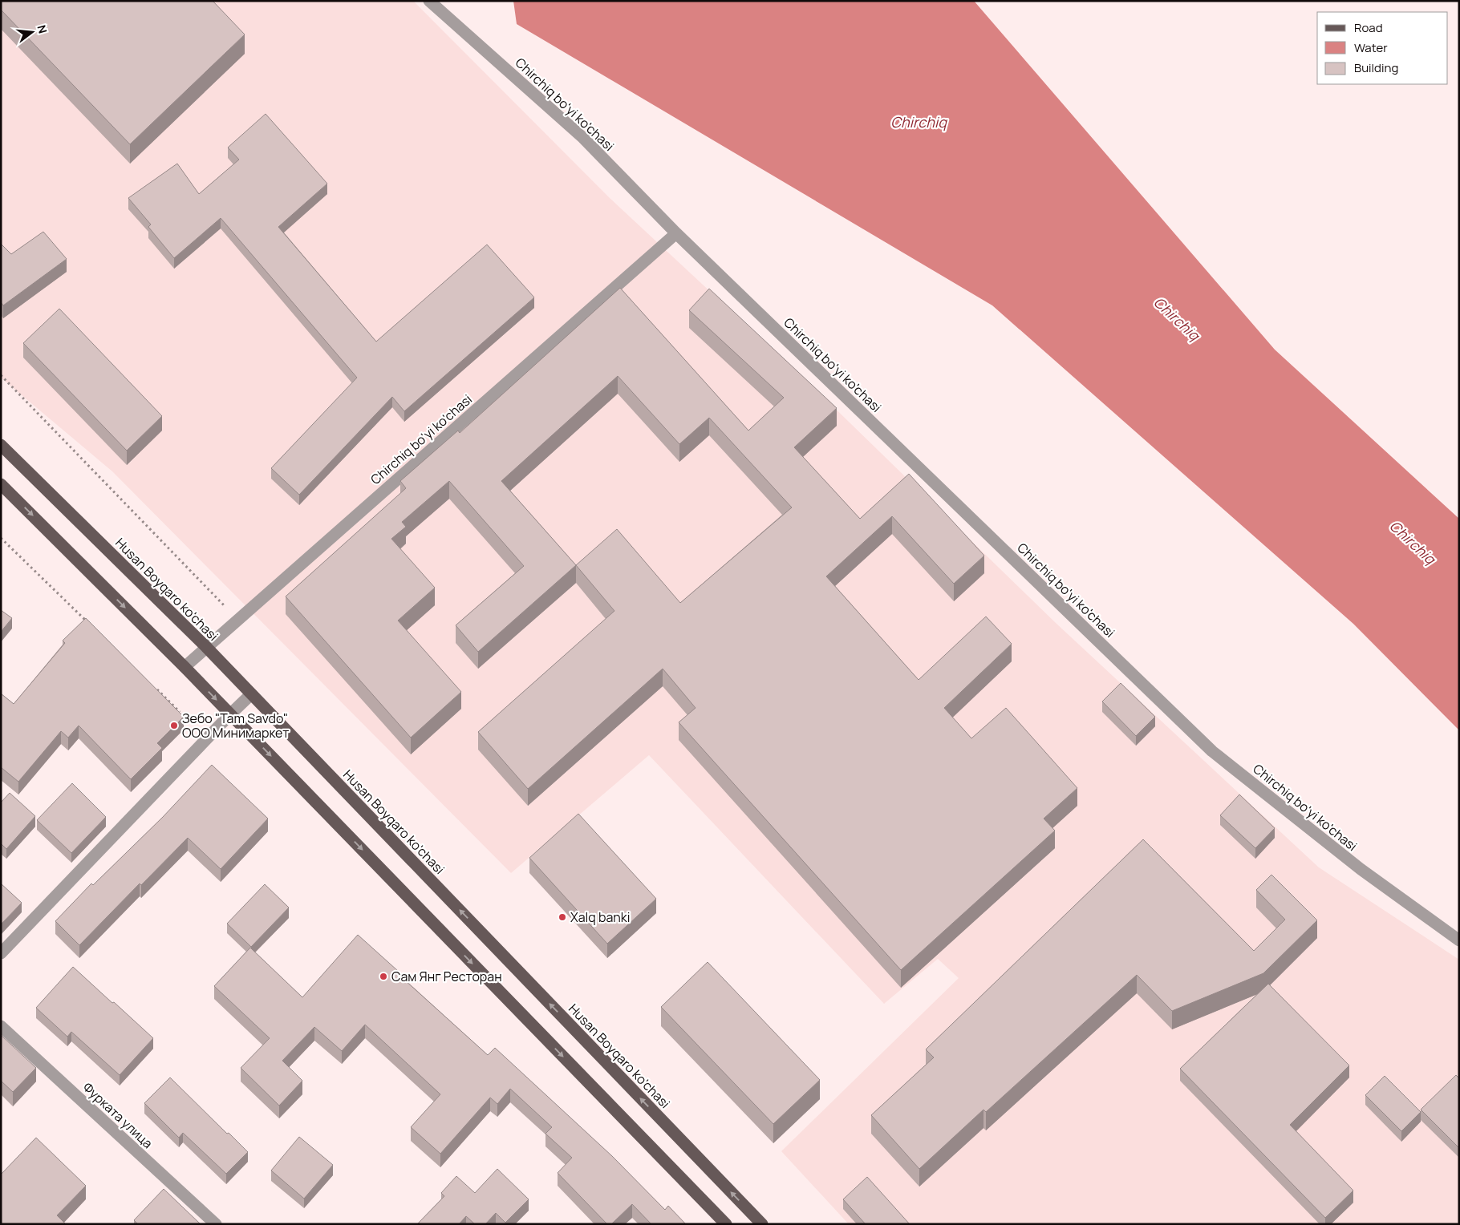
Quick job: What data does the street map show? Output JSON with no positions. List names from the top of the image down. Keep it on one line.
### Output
{"streets":{"main road":["Husan Boyqaro ko'chasi"],"street":["Chirchiq bo'yi ko'chasi","Фурката улица"]},"crossings":[["Chirchiq bo'yi ko'chasi","Husan Boyqaro ko'chasi"]],"water":["Chirchiq"],"places":["Зебо \"Tam Savdo\" ООО Минимаркет","Xalq banki","Сам Янг Ресторан"],"legend":["Road","Water","Building"],"north":"right"}
